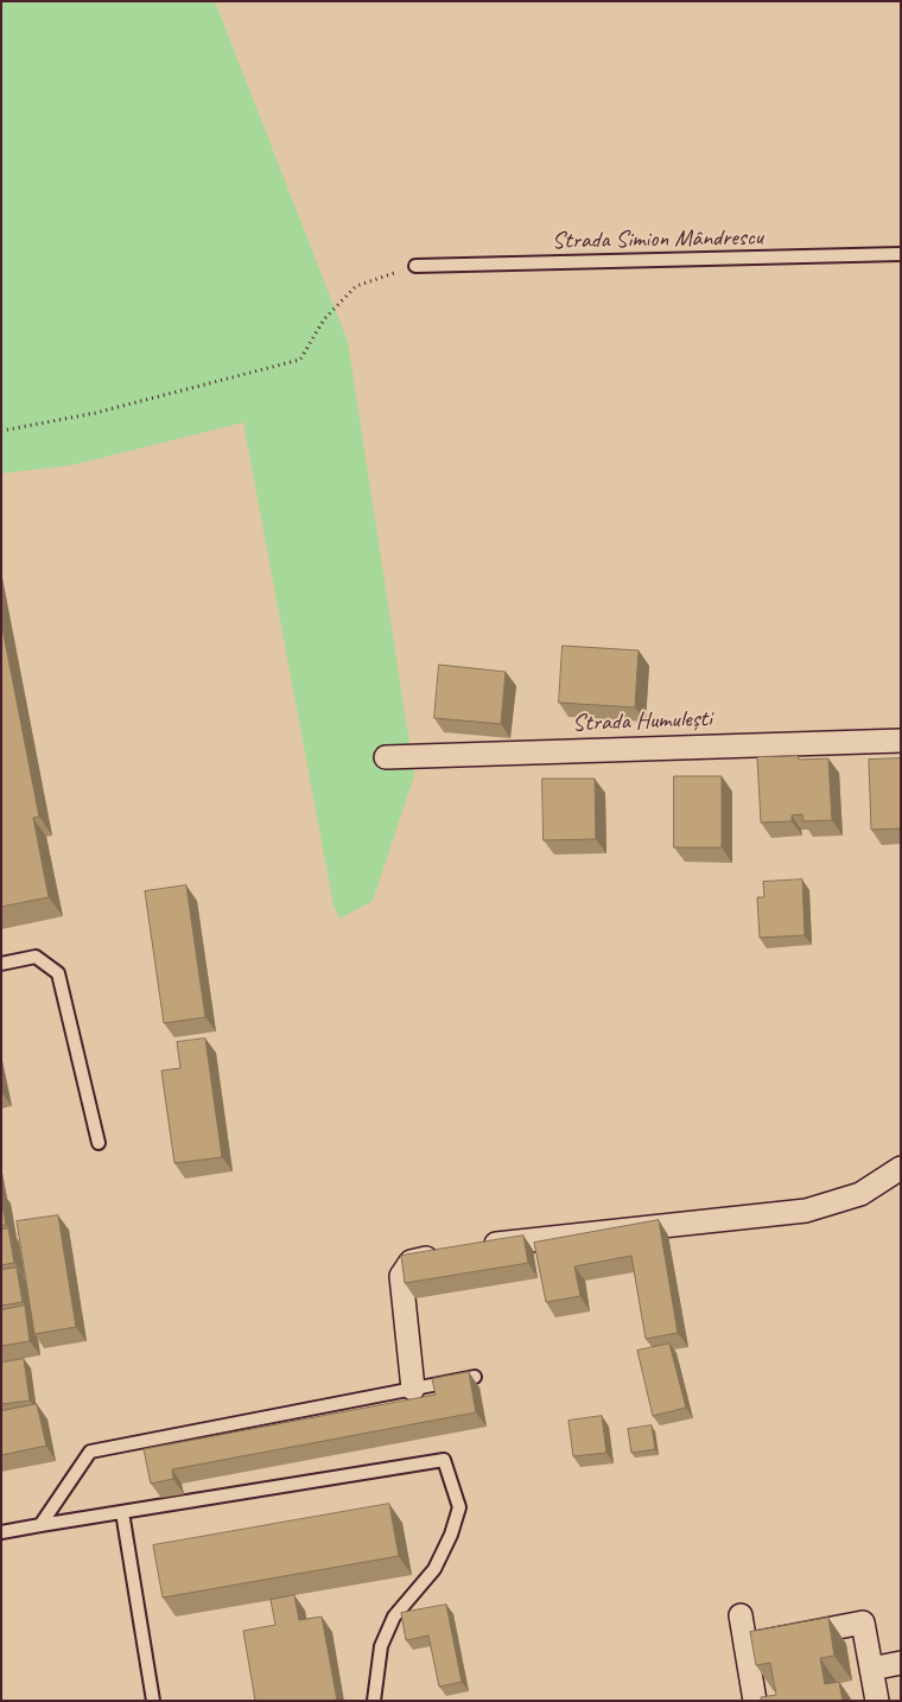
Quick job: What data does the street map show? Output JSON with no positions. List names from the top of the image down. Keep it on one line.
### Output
{"streets":{"street":["Strada Humulești"],"lane":["Strada Simion Mândrescu"]}}
